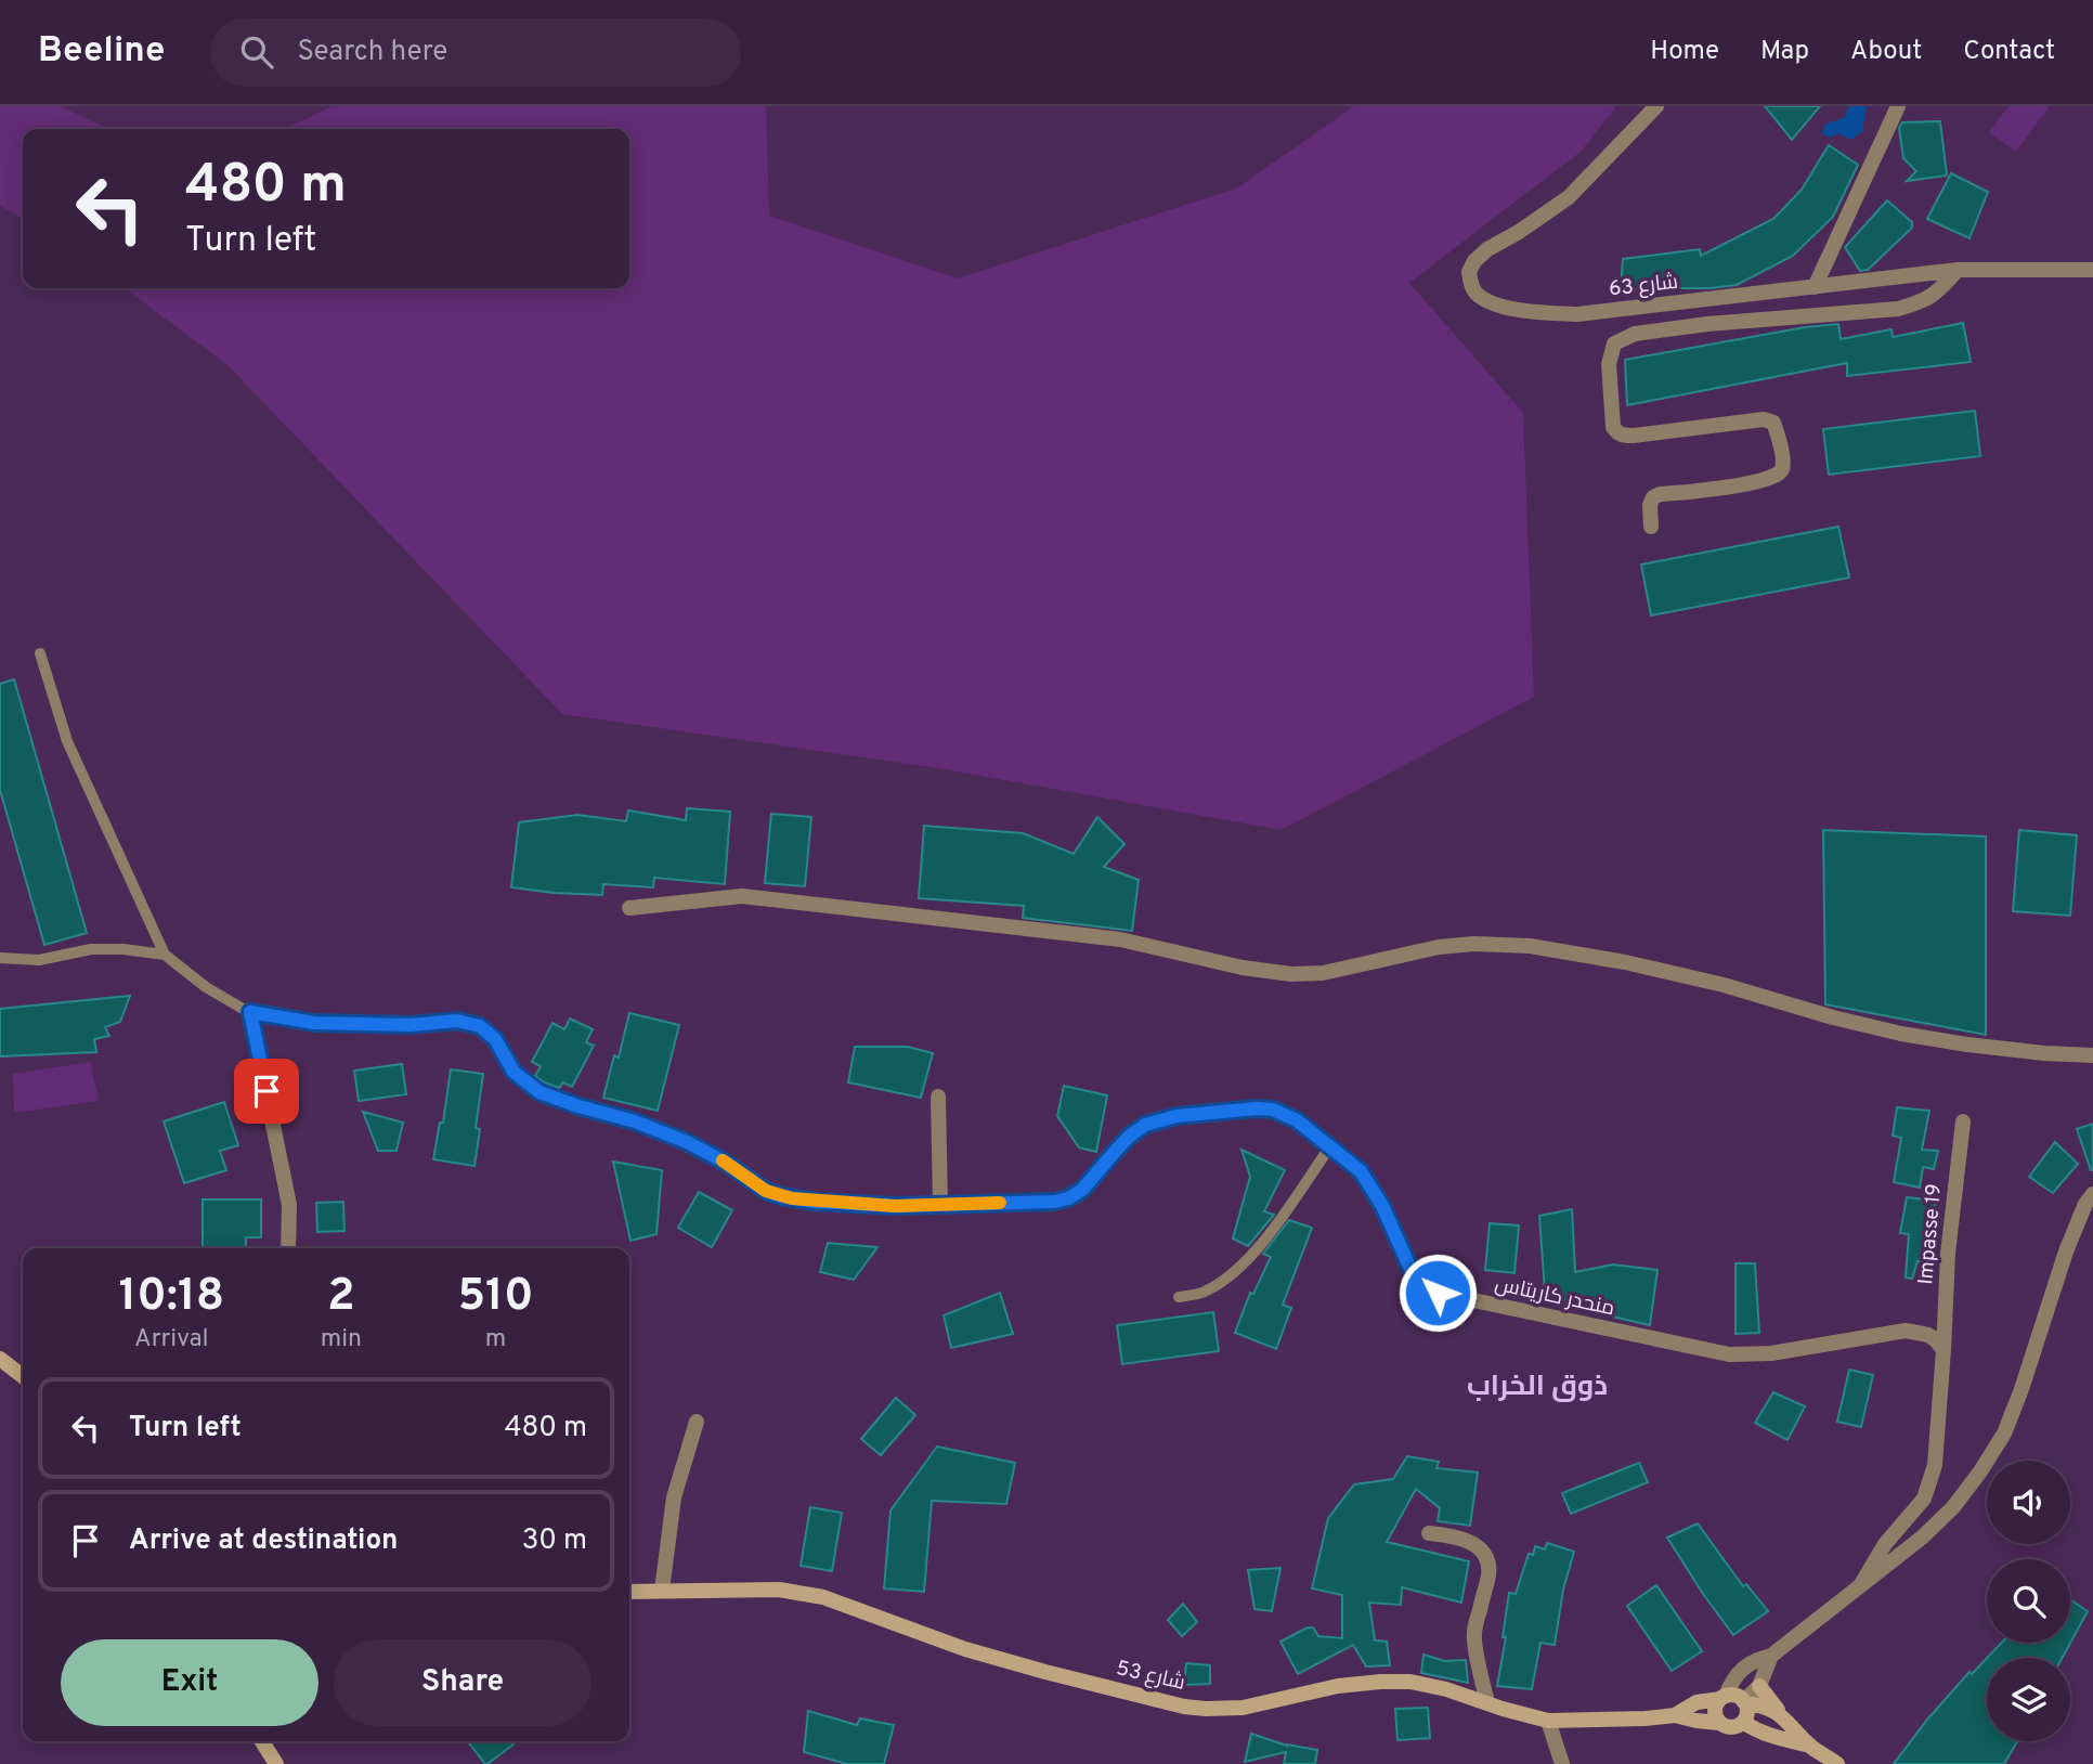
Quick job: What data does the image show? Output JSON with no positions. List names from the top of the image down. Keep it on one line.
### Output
{"streets":{"street":["شارع 63","Impasse 19","منحدر كاريتاس","شارع 53"]},"crossings":[["Impasse 19","منحدر كاريتاس"]],"districts":["ذوق الخراب"],"page":{"header":"Beeline","search":"Search here","nav":["Home","Map","About","Contact"],"turn":["480 m","Turn left"],"eta":["10:18","Arrival","2","min","510","m"],"list":[{"name":"Turn left","value":"480 m"},{"name":"Arrive at destination","value":"30 m"}],"buttons":["Exit","Share"]}}
